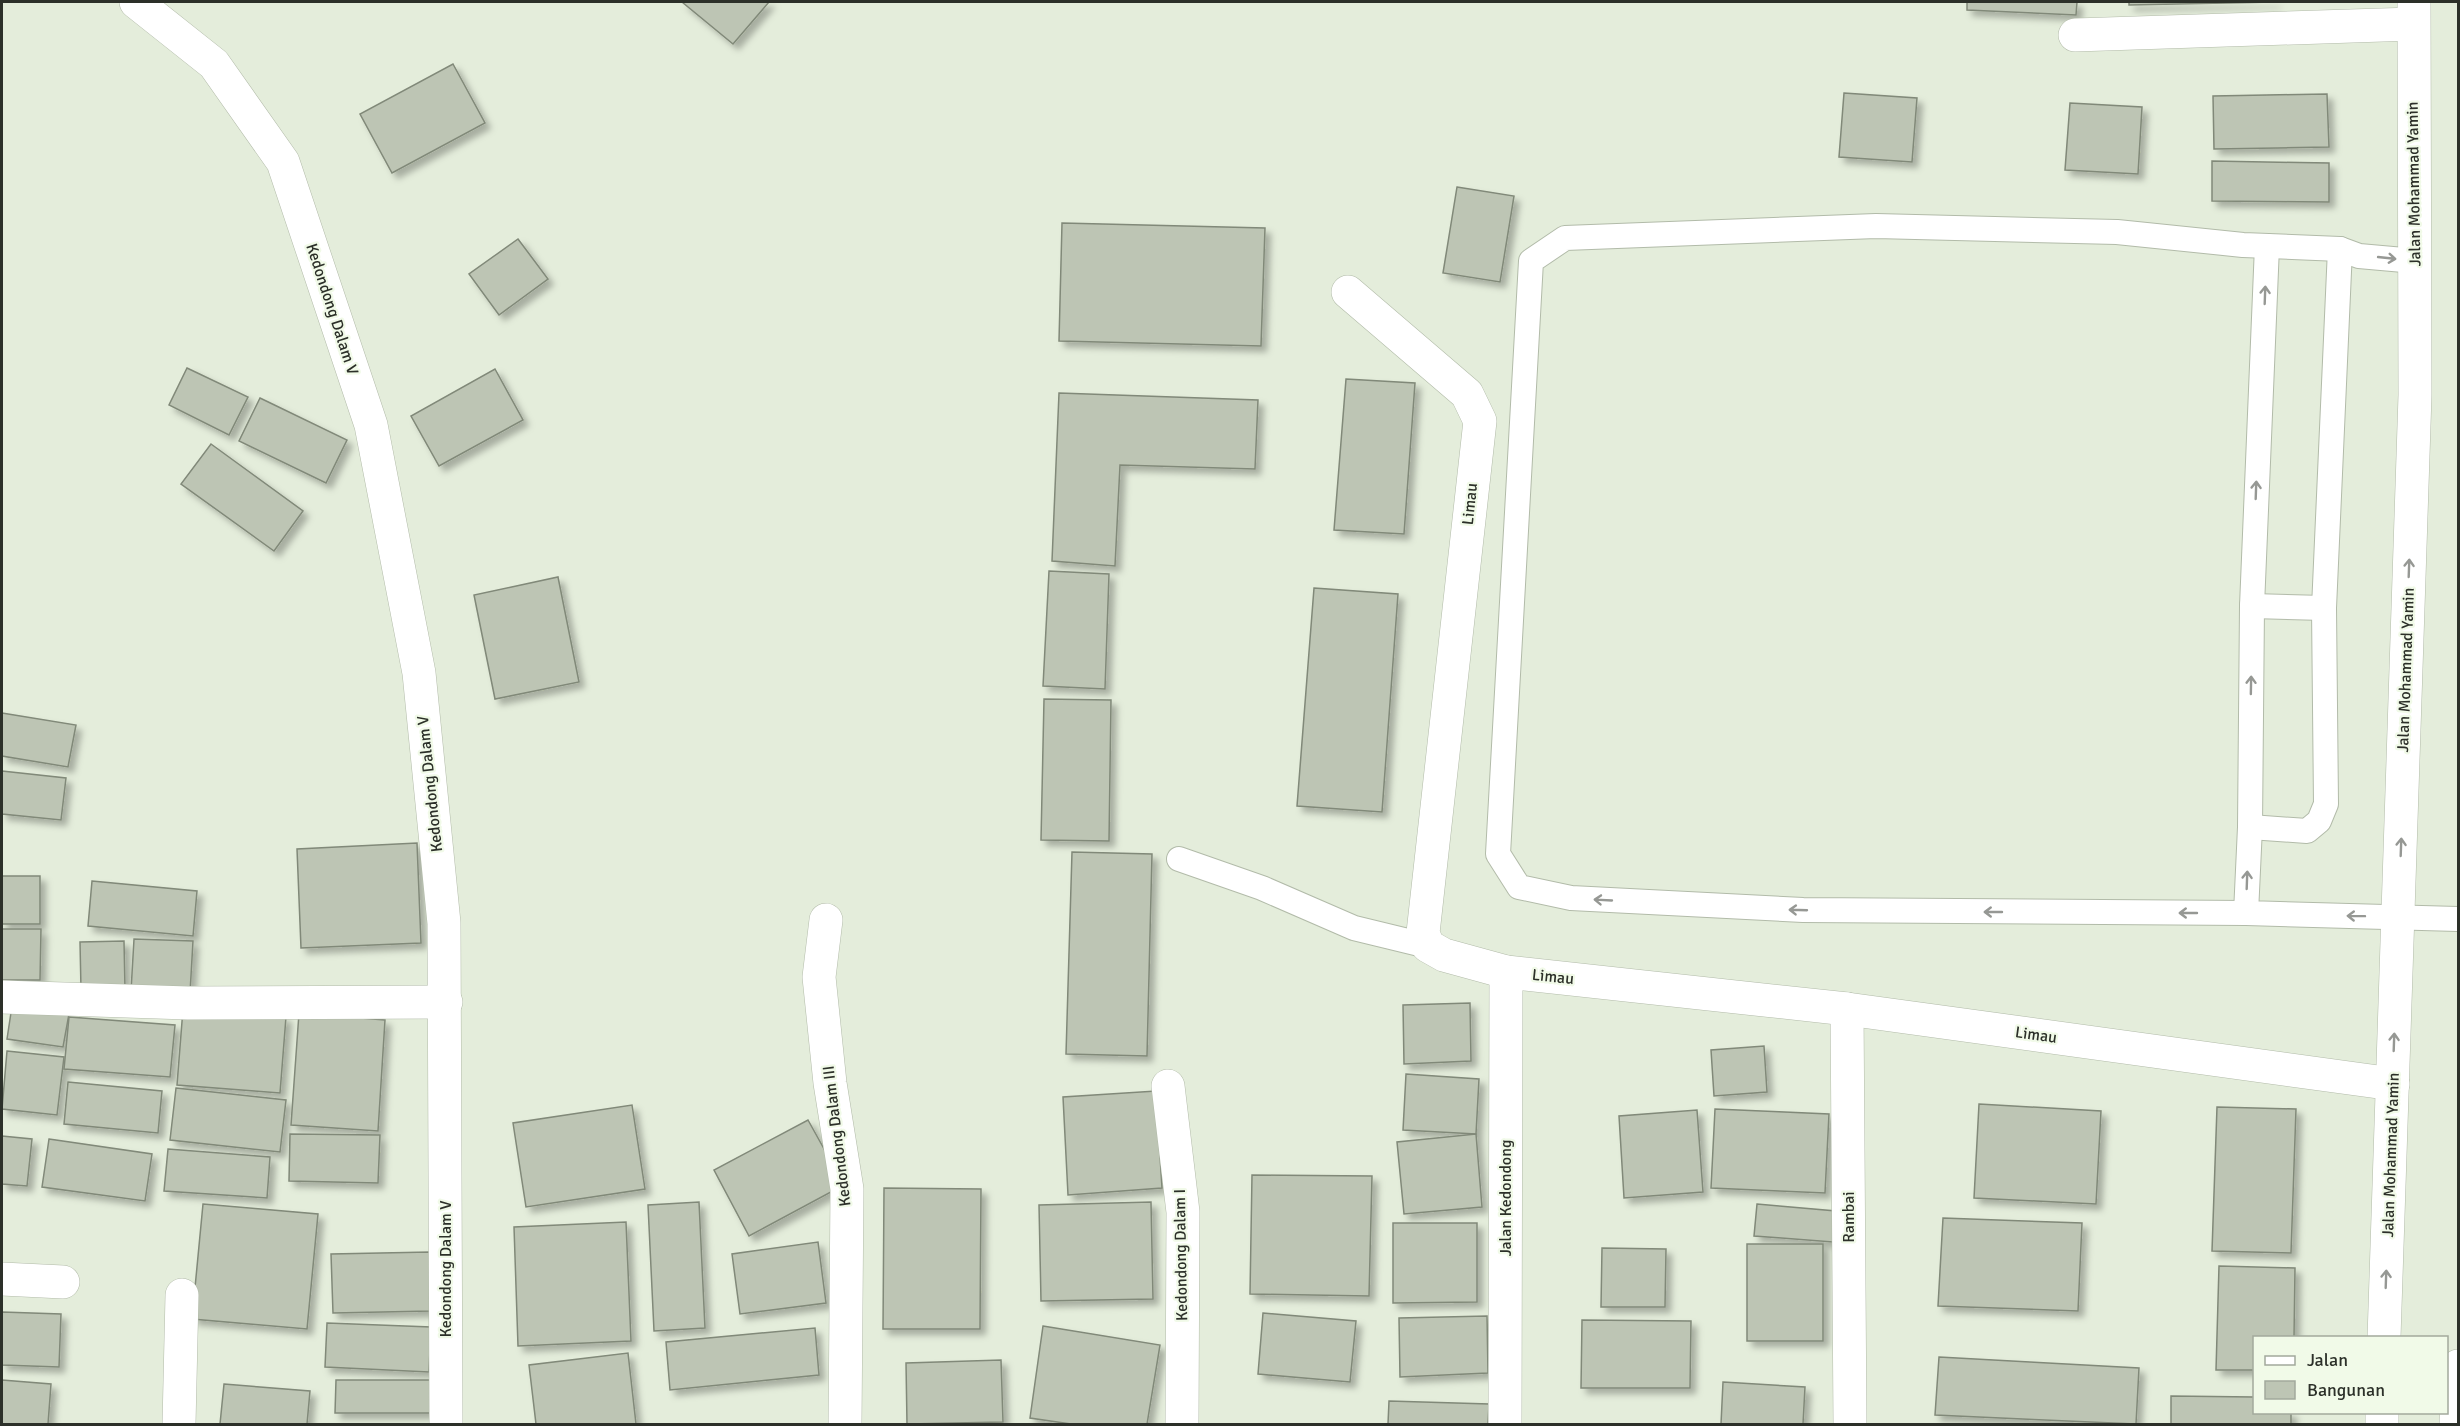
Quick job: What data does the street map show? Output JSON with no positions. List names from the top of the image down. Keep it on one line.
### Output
{"streets":{"street":["Jalan Mohammad Yamin","Kedondong Dalam V","Limau","Kedondong Dalam III","Jalan Kedondong","Rambai","Kedondong Dalam I"]},"crossings":[["Jalan Mohammad Yamin","Limau"],["Limau","Jalan Kedondong"],["Limau","Rambai"]],"one_way":["Jalan Mohammad Yamin"],"legend":["Jalan","Bangunan"]}
